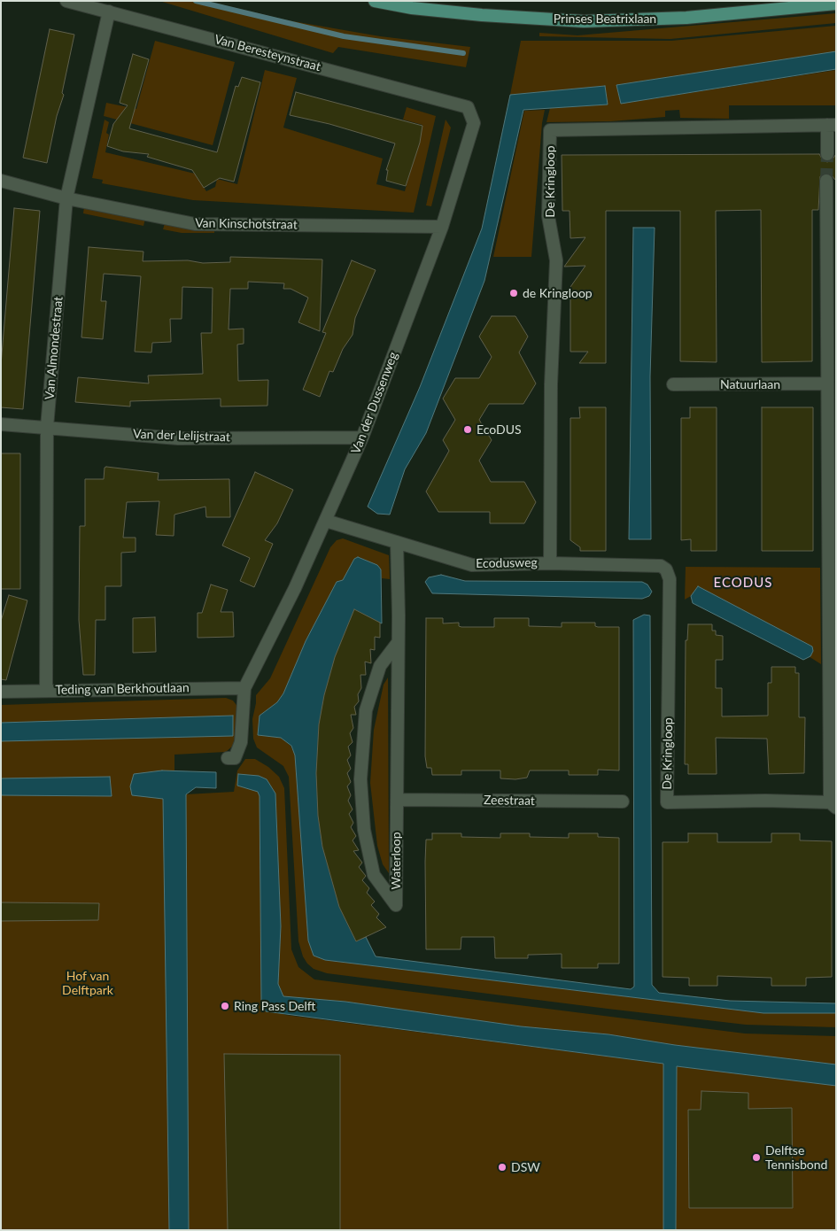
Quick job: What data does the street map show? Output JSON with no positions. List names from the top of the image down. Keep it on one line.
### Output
{"streets":{"main road":["Prinses Beatrixlaan"],"street":["Van Beresteynstraat","De Kringloop","Van Kinschotstraat","Van Almondestraat","Natuurlaan","Van der Dussenweg","Van der Lelijstraat","Ecodusweg","Teding van Berkhoutlaan","Zeestraat","Waterloop"]},"crossings":[["Van Beresteynstraat","Van Almondestraat"],["Van Beresteynstraat","Van der Dussenweg"],["De Kringloop","Natuurlaan"],["De Kringloop","Ecodusweg"],["Van Kinschotstraat","Van Almondestraat"],["Van Kinschotstraat","Van der Dussenweg"],["Van Almondestraat","Van der Lelijstraat"],["Van Almondestraat","Teding van Berkhoutlaan"],["Van der Dussenweg","Van der Lelijstraat"],["Van der Dussenweg","Ecodusweg"],["Van der Dussenweg","Teding van Berkhoutlaan"],["Ecodusweg","Waterloop"],["Zeestraat","Waterloop"]],"districts":["ECODUS"],"parks":["Hof van Delftpark"],"places":["de Kringloop","EcoDUS","Ring Pass Delft","Delftse Tennisbond","DSW"]}
